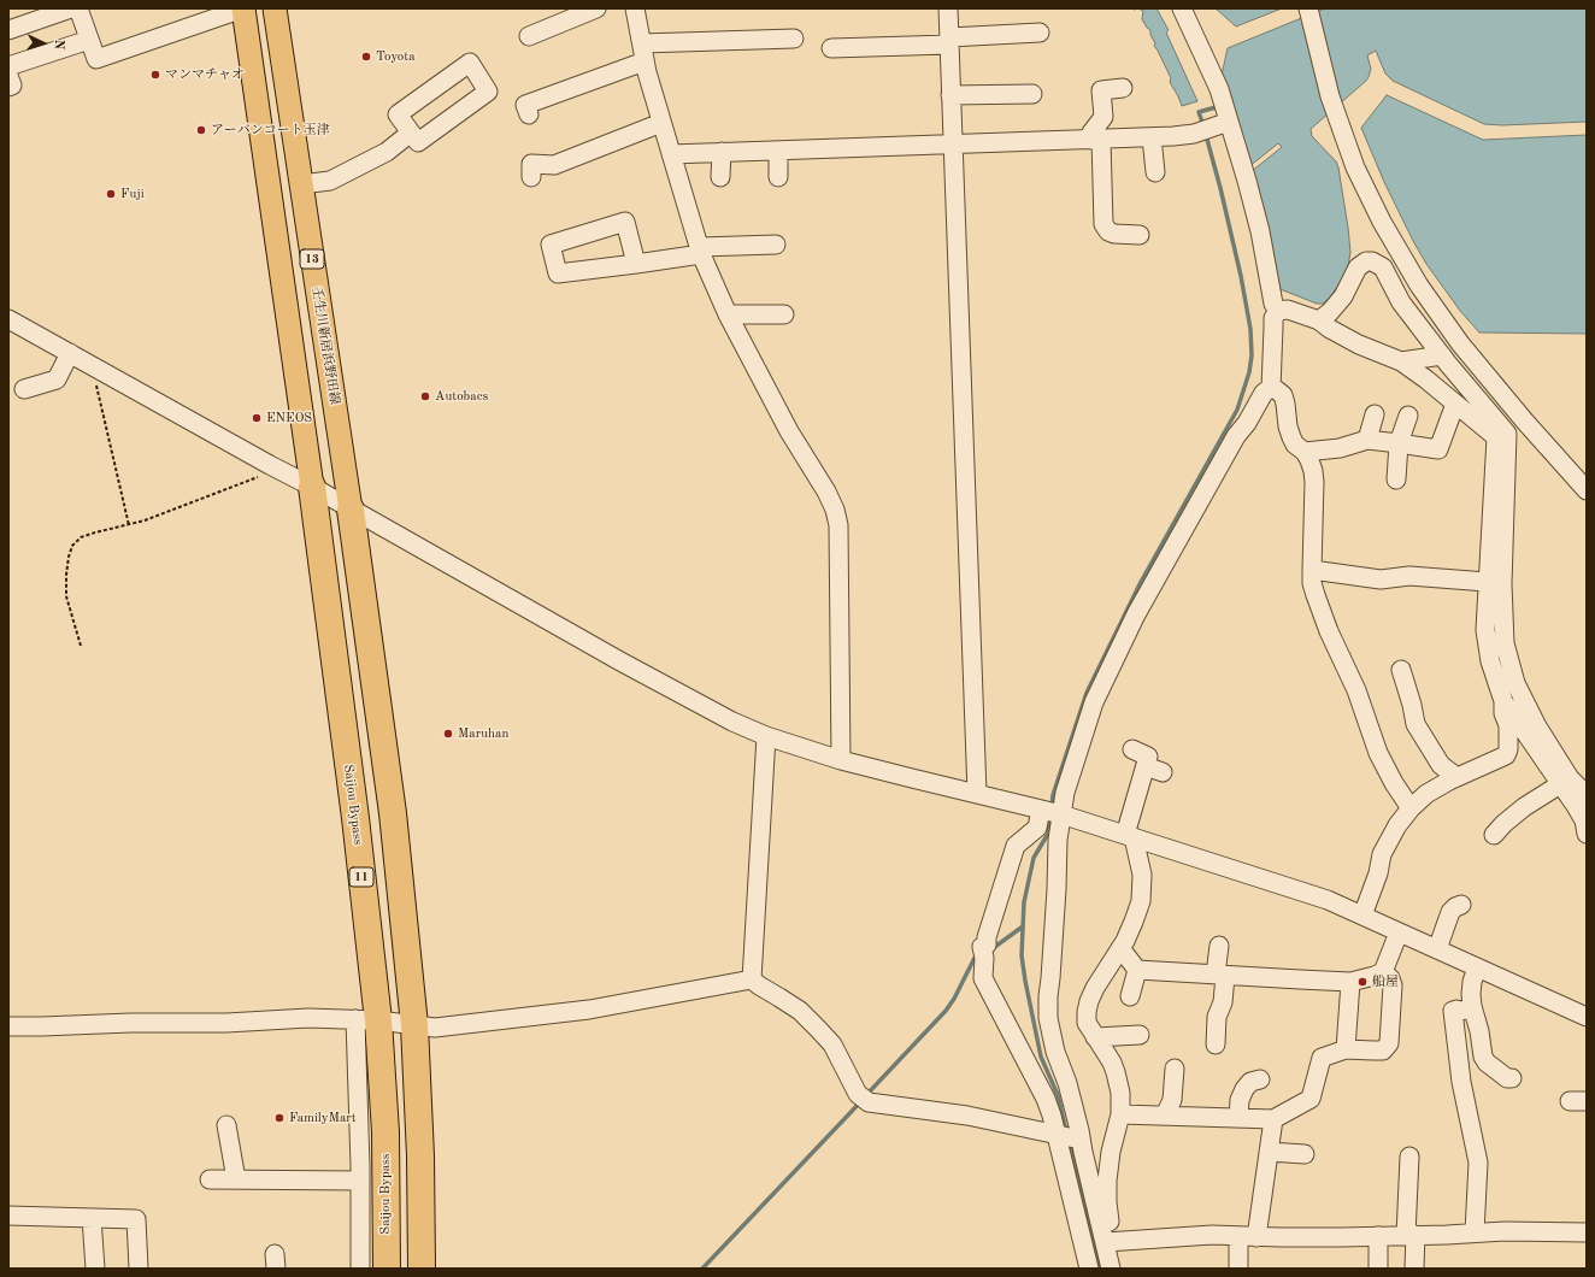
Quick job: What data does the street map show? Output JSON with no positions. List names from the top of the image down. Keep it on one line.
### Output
{"streets":{"highway":["Saijou Bypass","11"],"main road":["13","壬生川新居浜野田線"]},"crossings":[["13","Saijou Bypass"]],"places":["Toyota","マンマチャオ","アーバンコート玉津","Fuji","Autobacs","ENEOS","Maruhan","船屋","FamilyMart"],"north":"right"}
